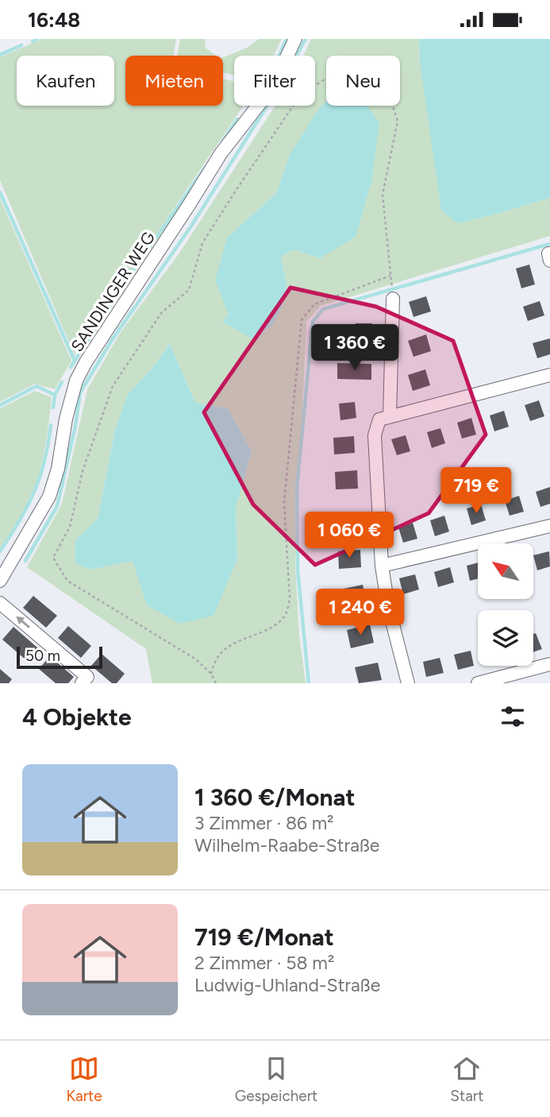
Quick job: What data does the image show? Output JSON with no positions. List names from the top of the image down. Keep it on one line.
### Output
{"streets":{"street":["SANDINGER WEG"]},"scale_bar":"50 m","north":"top left","page":{"status":"16:48","chip":["Kaufen","Mieten","Filter","Neu"],"price":["1 360 €","719 €","1 060 €","1 240 €"],"scale":"50 m","heading":"4 Objekte","list":[{"name":"1 360 €/Monat","note":"3 Zimmer · 86 m² · Wilhelm-Raabe-Straße"},{"name":"719 €/Monat","note":"2 Zimmer · 58 m² · Ludwig-Uhland-Straße"}],"tabs":["Karte","Gespeichert","Start"]}}
